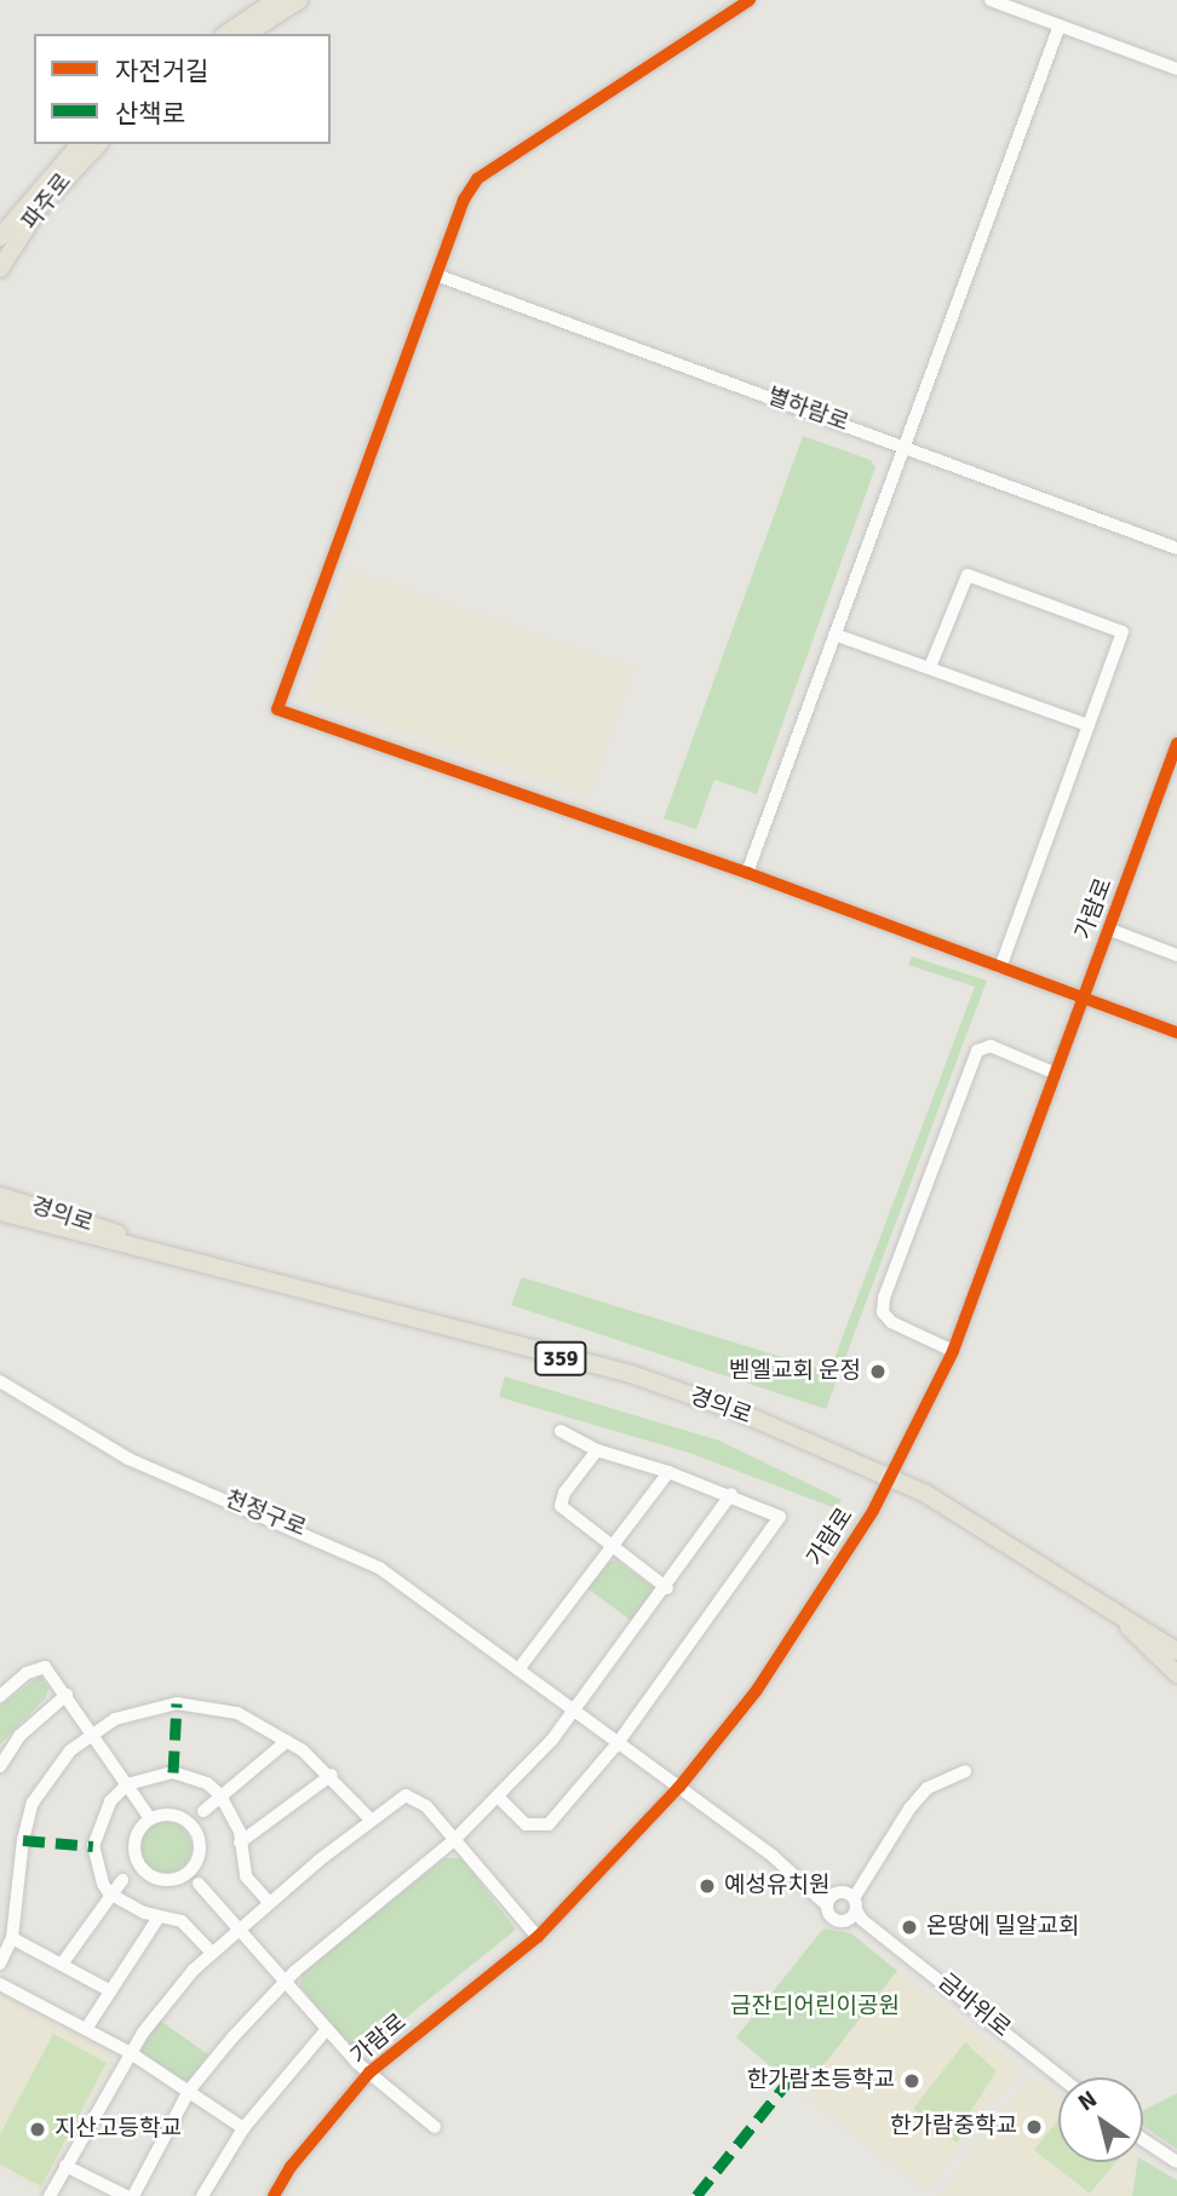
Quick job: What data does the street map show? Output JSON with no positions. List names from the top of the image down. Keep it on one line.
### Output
{"streets":{"main road":["파주로","경의로","359"],"street":["별하람로","가람로","천정구로","금바위로"]},"crossings":[["가람로","경의로"],["가람로","금바위로"],["천정구로","금바위로"]],"parks":["금잔디어린이공원"],"places":["벧엘교회 운정","예성유치원","온땅에 밀알교회","한가람초등학교","한가람중학교","지산고등학교"],"legend":["자전거길","산책로"],"north":"top left"}
